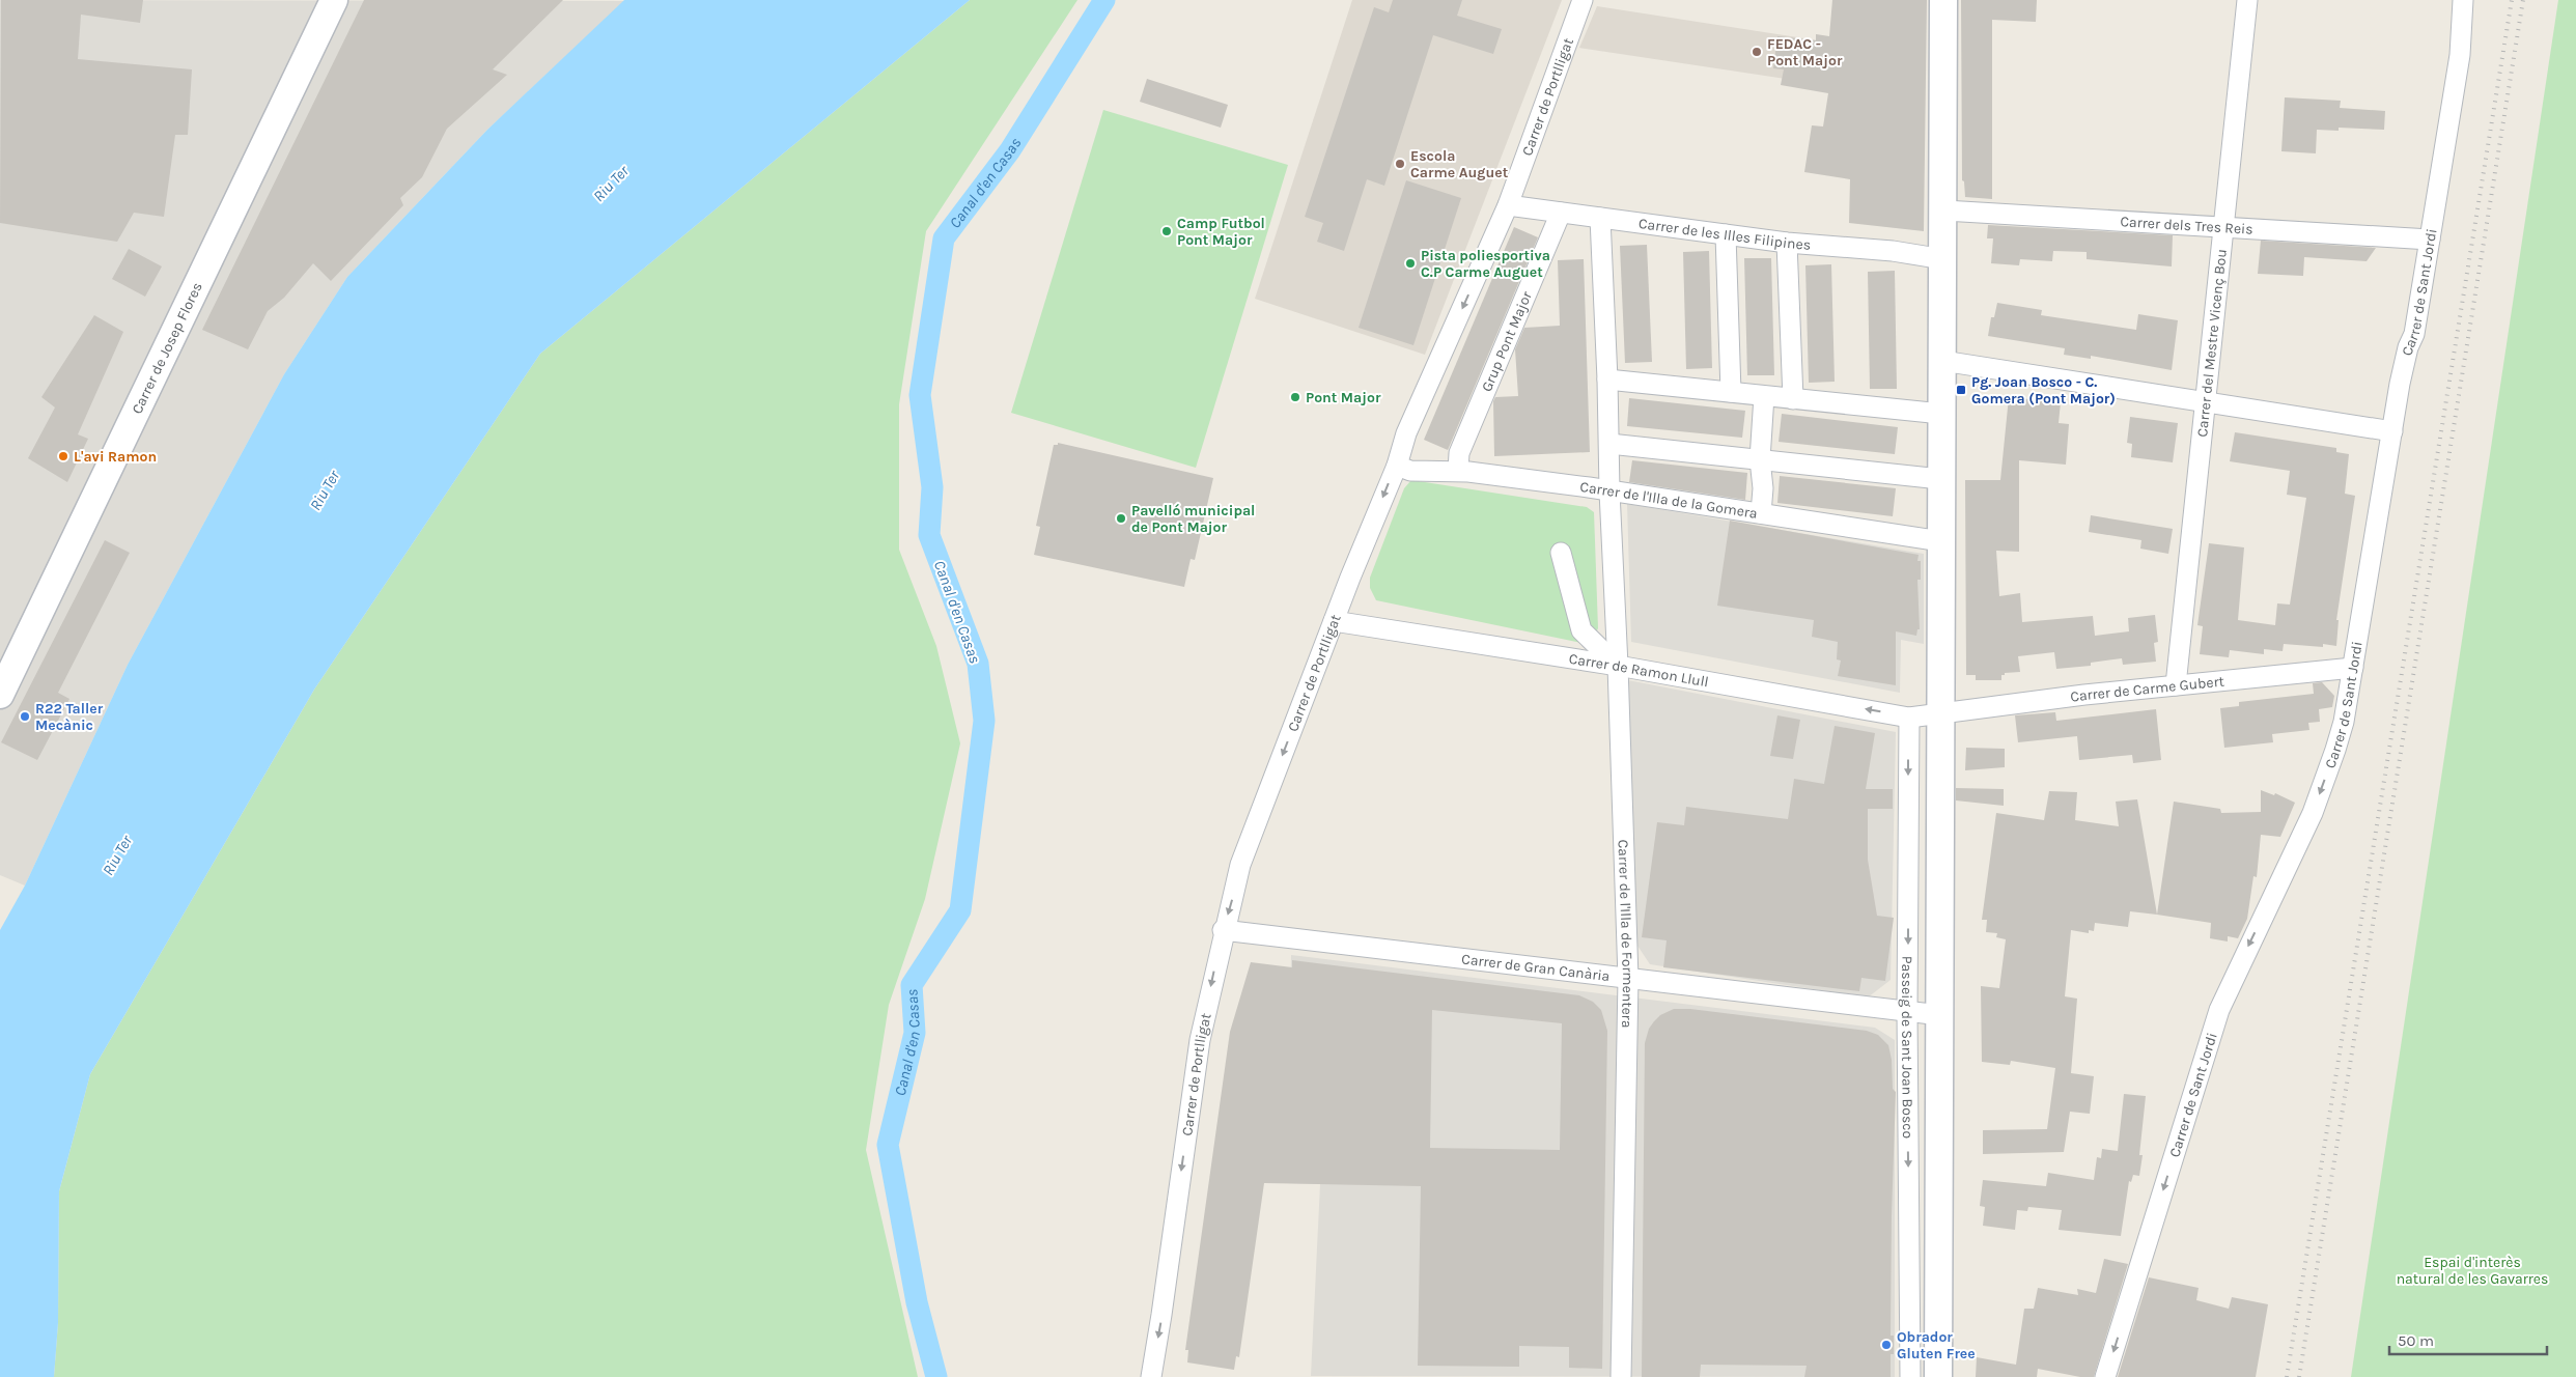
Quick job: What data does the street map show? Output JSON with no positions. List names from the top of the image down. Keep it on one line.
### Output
{"streets":{"street":["Carrer de Portlligat","Carrer dels Tres Reis","Carrer de les Illes Filipines","Carrer de Sant Jordi","Grup Pont Major","Carrer del Mestre Vicenç Bou","Carrer de Josep Flores","Carrer de l'Illa de la Gomera","Carrer de Ramon Llull","Carrer de Carme Gubert","Carrer de l'Illa de Formentera","Carrer de Gran Canària","Passeig de Sant Joan Bosco"]},"crossings":[["Carrer de Portlligat","Carrer de les Illes Filipines"],["Carrer de Portlligat","Carrer de l'Illa de la Gomera"],["Carrer de Portlligat","Carrer de Ramon Llull"],["Carrer de Portlligat","Carrer de Gran Canària"],["Carrer dels Tres Reis","Carrer de Sant Jordi"],["Carrer dels Tres Reis","Carrer del Mestre Vicenç Bou"],["Carrer de les Illes Filipines","Grup Pont Major"],["Carrer de Sant Jordi","Carrer de Carme Gubert"],["Grup Pont Major","Carrer de l'Illa de la Gomera"],["Carrer del Mestre Vicenç Bou","Carrer de Carme Gubert"],["Carrer de l'Illa de la Gomera","Carrer de l'Illa de Formentera"],["Carrer de Ramon Llull","Carrer de Carme Gubert"],["Carrer de Ramon Llull","Carrer de l'Illa de Formentera"],["Carrer de Ramon Llull","Passeig de Sant Joan Bosco"],["Carrer de l'Illa de Formentera","Carrer de Gran Canària"],["Carrer de Gran Canària","Passeig de Sant Joan Bosco"]],"one_way":["Carrer de Portlligat","Carrer de Sant Jordi","Carrer de Ramon Llull"],"water":["Canal d'en Casas","Riu Ter"],"parks":["Espai d'interès natural de les Gavarres"],"places":{"other":["FEDAC - Pont Major","Escola Carme Auguet","Camp Futbol Pont Major","Pista poliesportiva C.P Carme Auguet","Pont Major","L'avi Ramon","Pavelló municipal de Pont Major","R22 Taller Mecànic","Obrador Gluten Free"],"transit":["Pg. Joan Bosco - C. Gomera (Pont Major)"]},"scale_bar":"50 m"}
